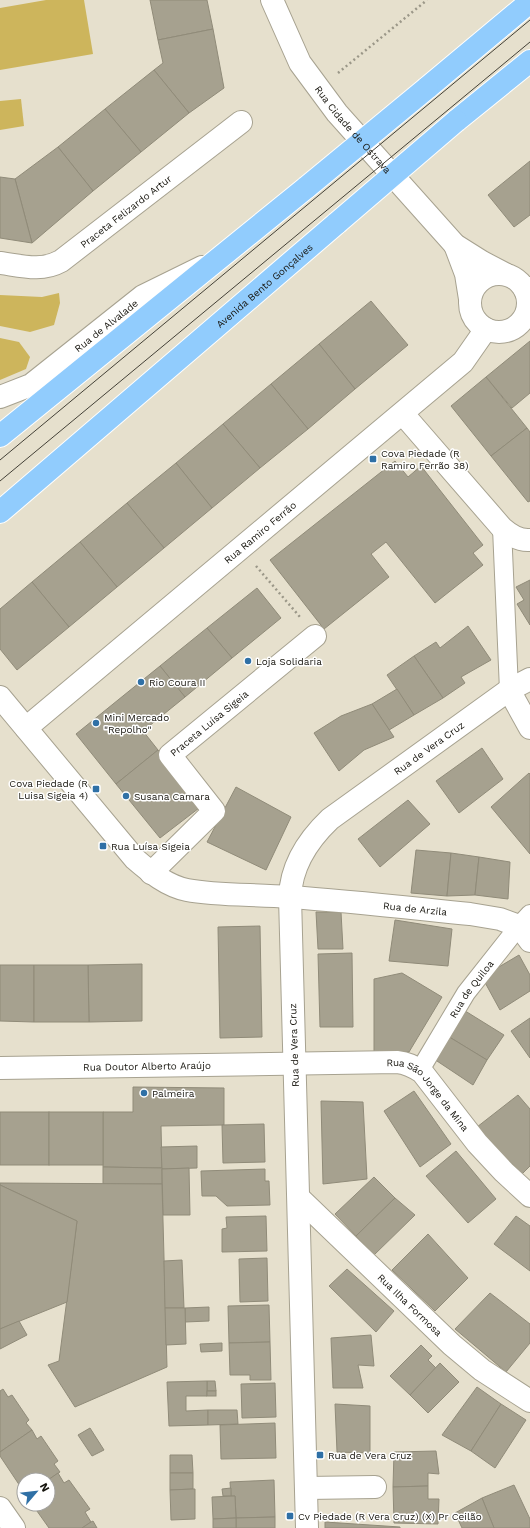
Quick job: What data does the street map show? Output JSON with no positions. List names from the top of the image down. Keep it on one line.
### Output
{"streets":{"main road":["Avenida Bento Gonçalves"],"street":["Rua Cidade de Ostrava","Praceta Felizardo Artur","Rua de Alvalade","Rua Ramiro Ferrão","Praceta Luísa Sigeia","Rua de Vera Cruz","Rua de Arzila","Rua de Quiloa","Rua Doutor Alberto Araújo","Rua São Jorge da Mina","Rua Ilha Formosa"]},"crossings":[["Rua Cidade de Ostrava","Rua Ramiro Ferrão"],["Rua de Vera Cruz","Rua de Arzila"],["Rua de Vera Cruz","Rua Doutor Alberto Araújo"],["Rua de Vera Cruz","Rua São Jorge da Mina"],["Rua de Vera Cruz","Rua Ilha Formosa"],["Rua de Arzila","Rua de Quiloa"],["Rua de Quiloa","Rua São Jorge da Mina"],["Rua Doutor Alberto Araújo","Rua São Jorge da Mina"]],"places":{"transit":["Cova Piedade (R Ramiro Ferrão 38)","Cova Piedade (R Luisa Sigeia 4)","Rua Luísa Sigeia","Rua de Vera Cruz","Cv Piedade (R Vera Cruz) (X) Pr Ceilão"],"other":["Loja Solidaria","Rio Coura II","Mini Mercado \"Repolho\"","Susana Camara","Palmeira"]},"north":"top right"}
